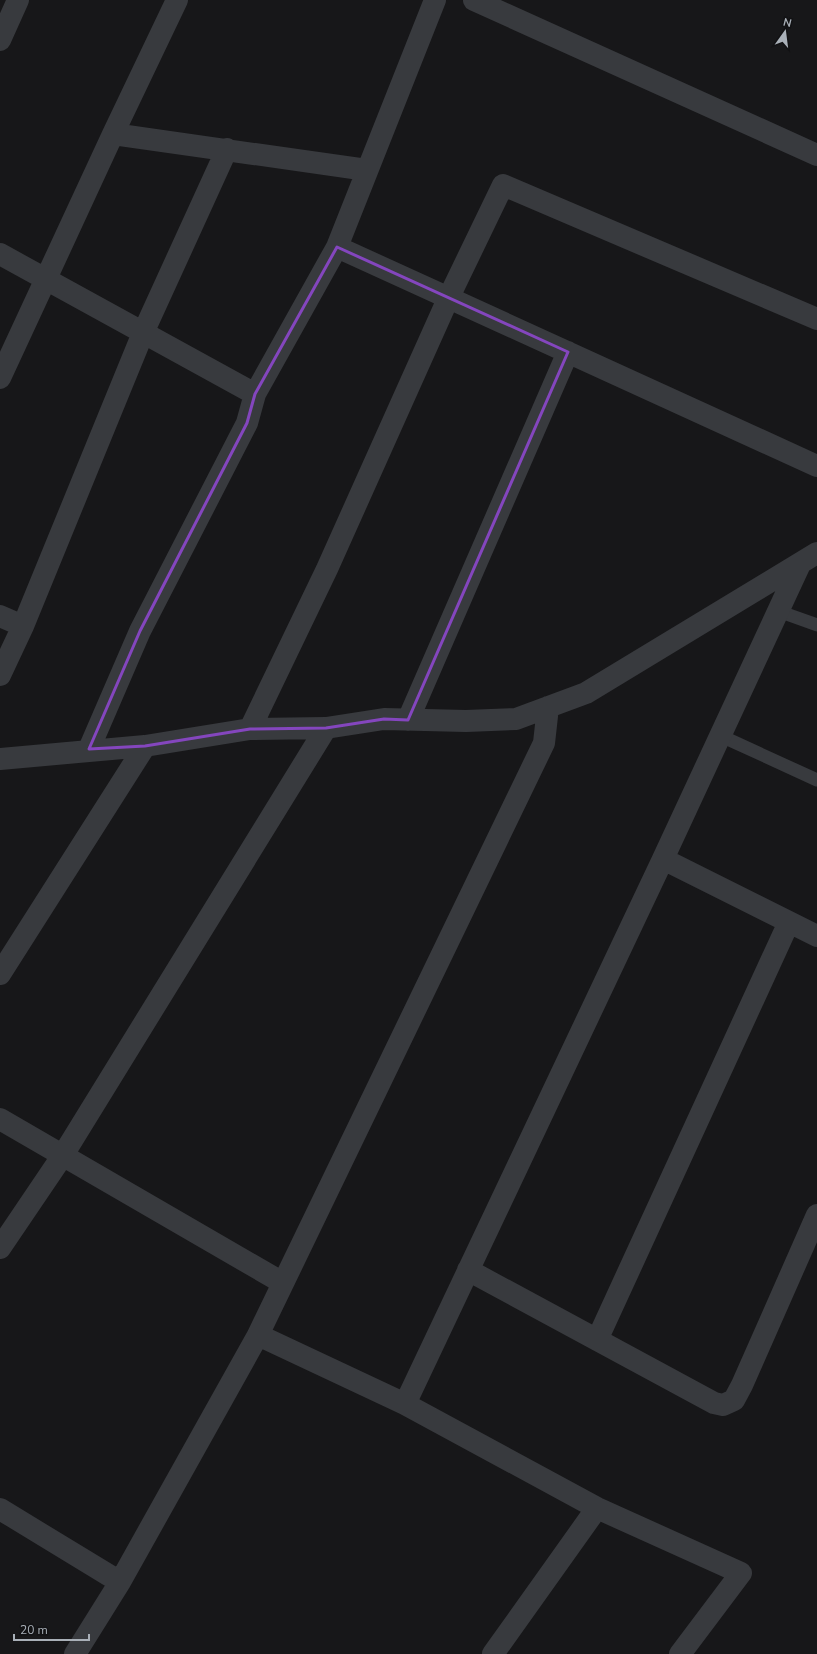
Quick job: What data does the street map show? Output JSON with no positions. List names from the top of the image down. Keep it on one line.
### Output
{"scale_bar":"20 m","north":"top"}
